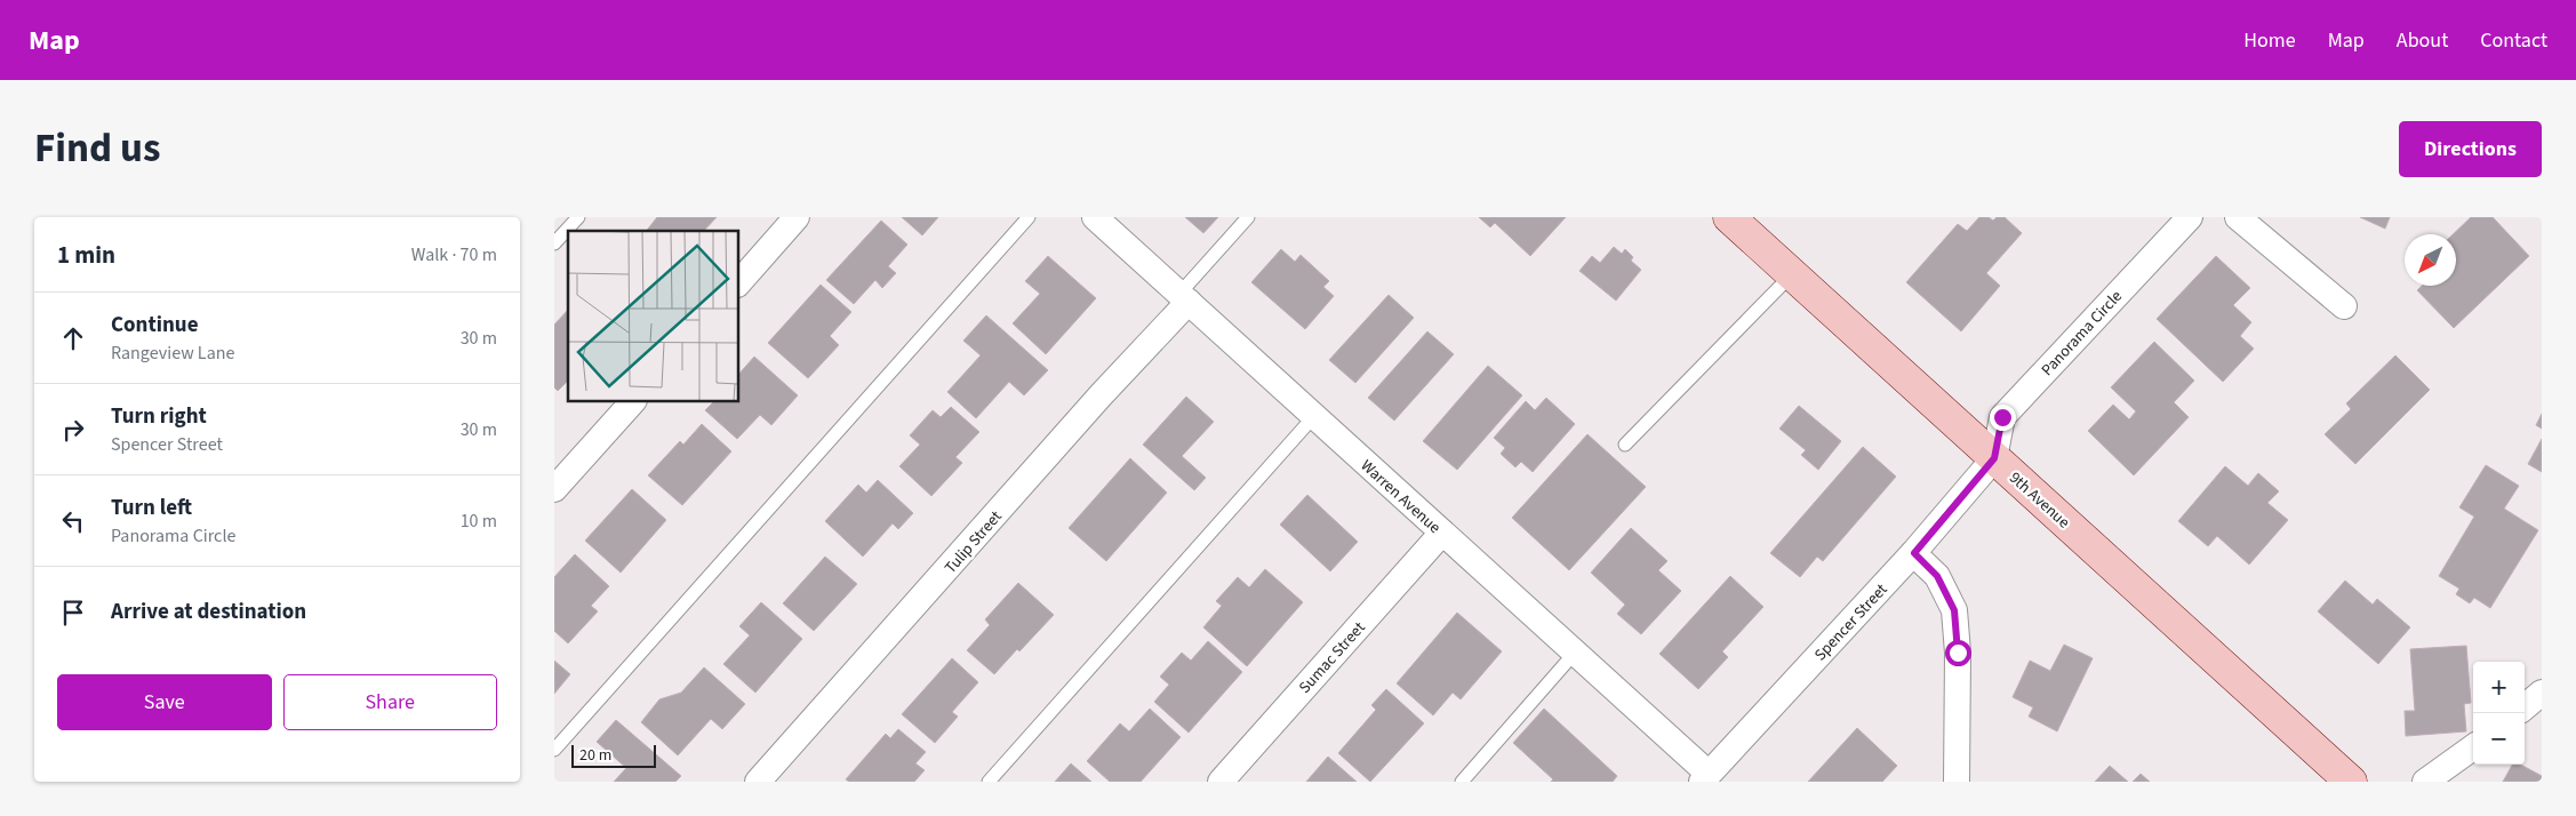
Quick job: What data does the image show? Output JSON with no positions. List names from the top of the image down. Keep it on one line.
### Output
{"streets":{"main road":["9th Avenue"],"street":["Panorama Circle","Warren Avenue","Tulip Street","Spencer Street","Sumac Street"]},"crossings":[["Panorama Circle","9th Avenue"],["Panorama Circle","Spencer Street"],["Warren Avenue","Tulip Street"],["Warren Avenue","Spencer Street"],["Warren Avenue","Sumac Street"],["9th Avenue","Spencer Street"]],"scale_bar":"20 m","north":"bottom left","page":{"header":"Map","nav":["Home","Map","About","Contact"],"title":"Find us","buttons":["Directions",["Save","Share"]],"heading":["1 min","Walk · 70 m"],"list":[["Continue","Rangeview Lane","30 m"],["Turn right","Spencer Street","30 m"],["Turn left","Panorama Circle","10 m"],"Arrive at destination"],"map_buttons":["+","−"],"scale":"20 m"}}
